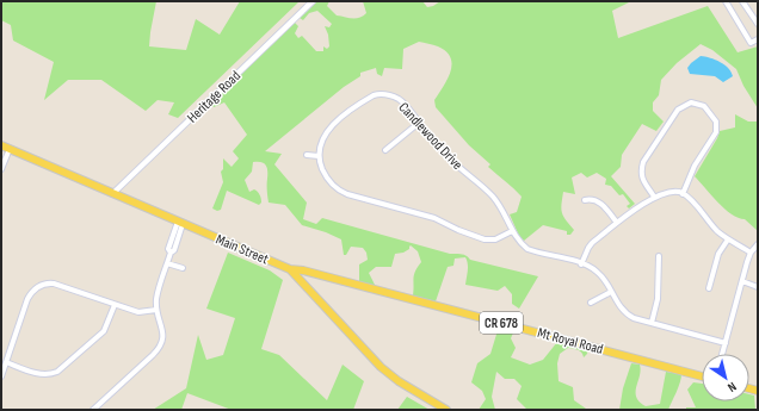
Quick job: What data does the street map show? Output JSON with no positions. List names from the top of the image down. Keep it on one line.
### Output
{"streets":{"main road":["Main Street","CR 678","Mt Royal Road"],"street":["Heritage Road","Candlewood Drive"]},"crossings":[["Heritage Road","Main Street"],["Main Street","Mt Royal Road"]],"north":"bottom right"}
